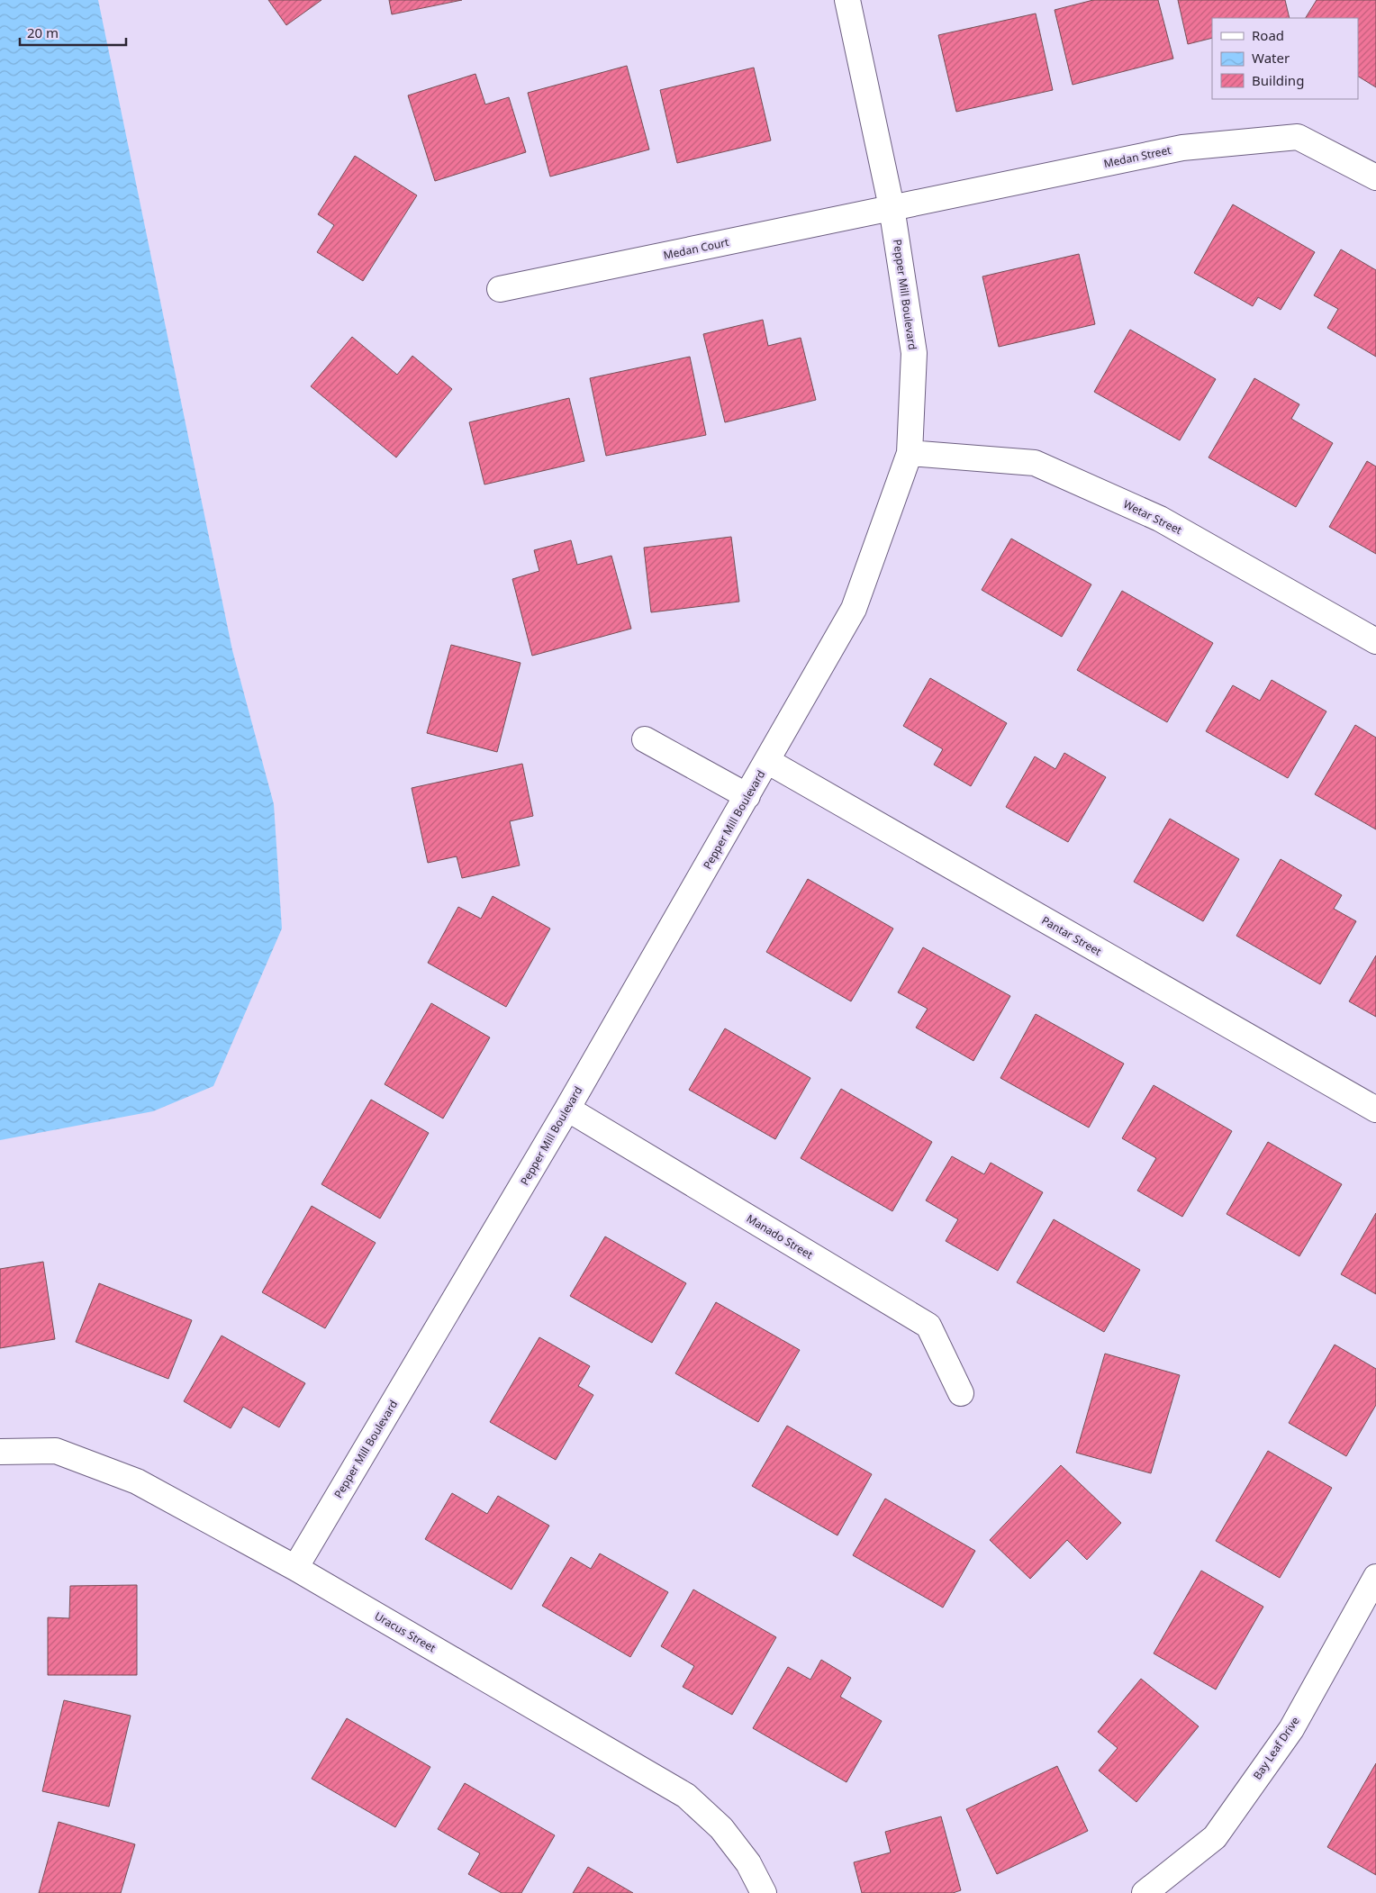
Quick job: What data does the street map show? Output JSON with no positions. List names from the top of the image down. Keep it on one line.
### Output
{"streets":{"street":["Medan Street","Medan Court","Pepper Mill Boulevard","Wetar Street","Pantar Street","Manado Street","Uracus Street","Bay Leaf Drive"]},"crossings":[["Medan Street","Medan Court"],["Medan Street","Pepper Mill Boulevard"],["Medan Court","Pepper Mill Boulevard"],["Pepper Mill Boulevard","Wetar Street"],["Pepper Mill Boulevard","Pantar Street"],["Pepper Mill Boulevard","Manado Street"],["Pepper Mill Boulevard","Uracus Street"]],"legend":["Road","Water","Building"],"scale_bar":"20 m"}
